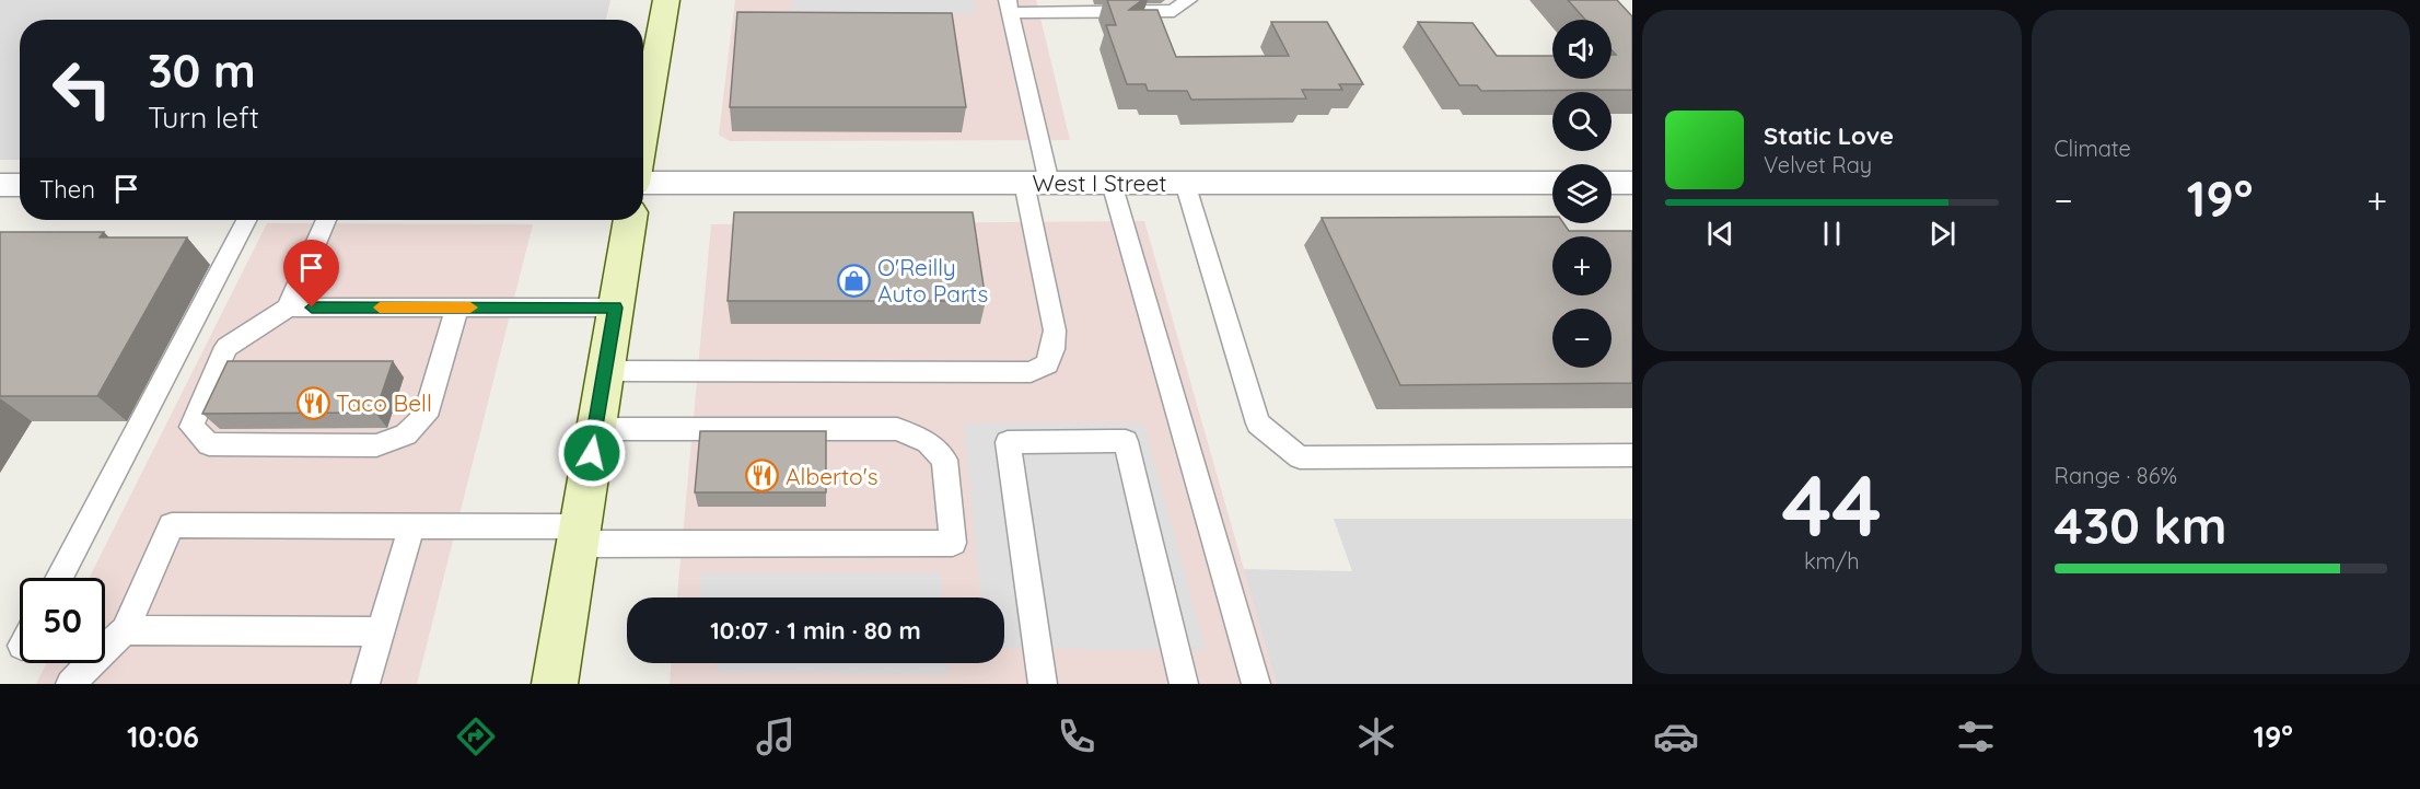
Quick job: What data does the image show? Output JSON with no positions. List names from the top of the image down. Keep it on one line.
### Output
{"streets":{"street":["West I Street"]},"places":{"shop":["O'Reilly Auto Parts"],"restaurant":["Taco Bell","Alberto's"]},"page":{"tile":["Climate",["44","km/h"],["Range · 86%","430 km"]],"map_buttons":["+","−"],"turn":["30 m","Turn left"],"song":["Static Love","Velvet Ray"],"then":"Then","heat":["−","19°","+"],"limit":"50","trip":"10:07 · 1 min · 80 m","tabs":["10:06","19°"]}}
